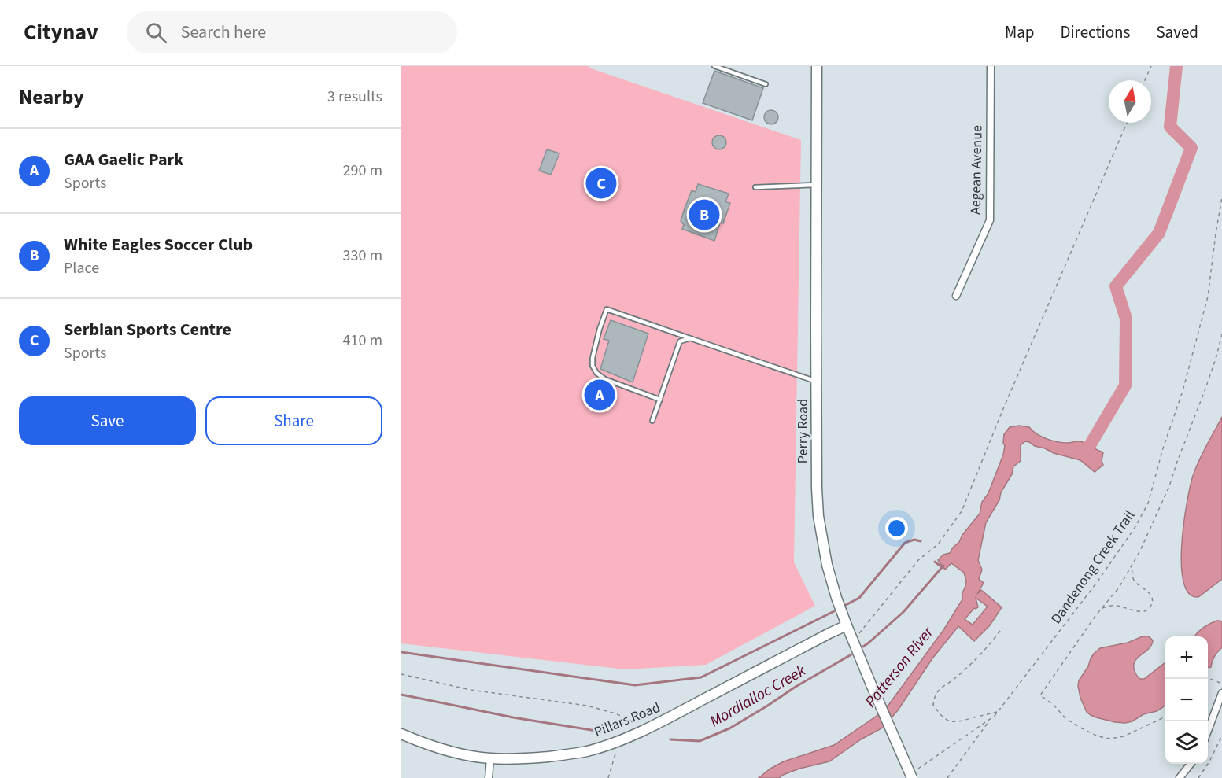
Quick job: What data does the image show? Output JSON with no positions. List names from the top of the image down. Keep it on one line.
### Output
{"streets":{"main road":["Perry Road","Pillars Road"],"street":["Aegean Avenue"],"path":["Dandenong Creek Trail"]},"crossings":[["Perry Road","Dandenong Creek Trail"],["Perry Road","Pillars Road"]],"water":["Patterson River","Mordialloc Creek"],"north":"top","page":{"header":"Citynav","search":"Search here","nav":["Map","Directions","Saved"],"heading":["Nearby","3 results"],"list":[{"mark":"A","name":"GAA Gaelic Park","note":"Sports","value":"290 m"},{"mark":"B","name":"White Eagles Soccer Club","note":"Place","value":"330 m"},{"mark":"C","name":"Serbian Sports Centre","note":"Sports","value":"410 m"}],"pins":["C","B","A"],"buttons":["Save","Share"],"map_buttons":["+","−"]}}
